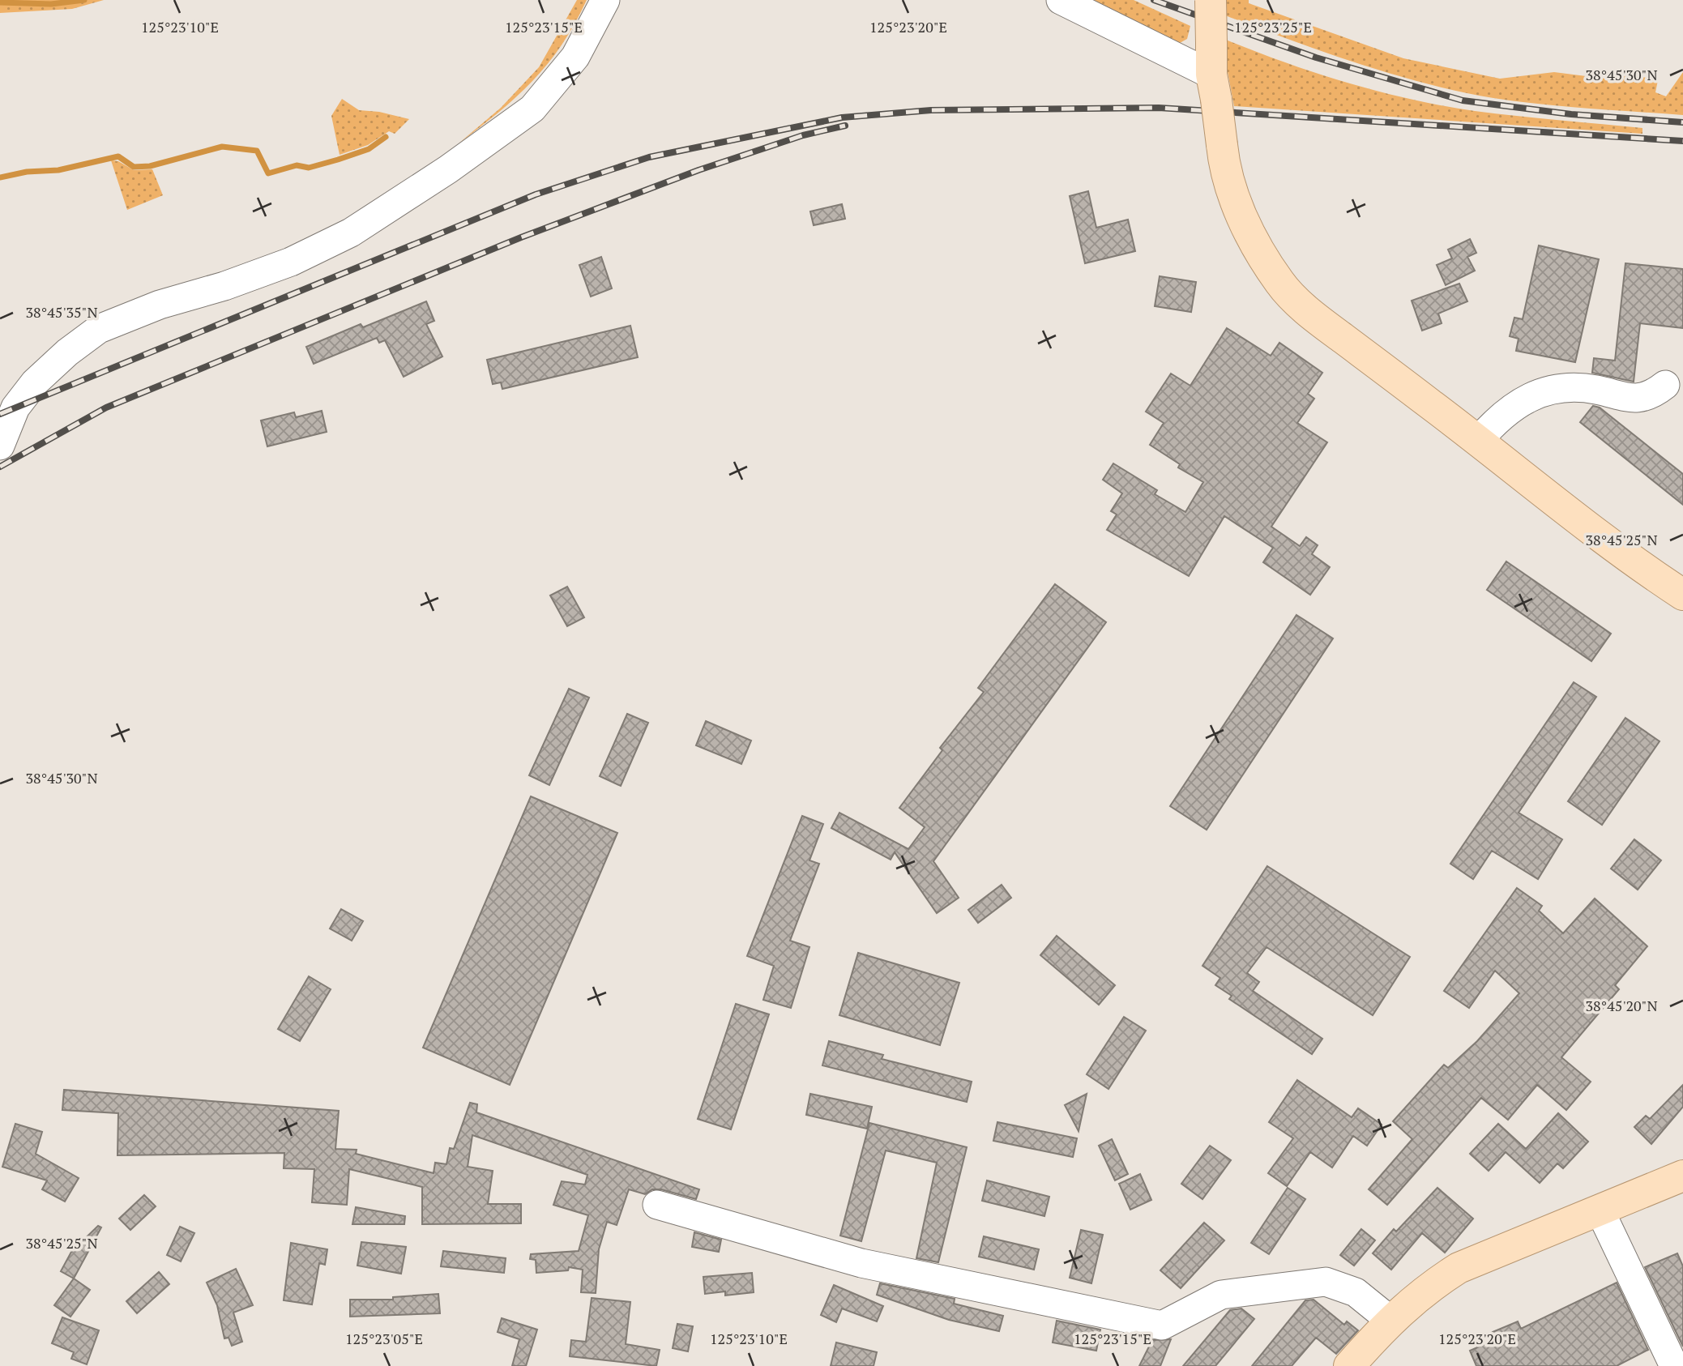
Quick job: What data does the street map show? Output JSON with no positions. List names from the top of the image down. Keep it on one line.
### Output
{"coordinates":["125°23'10\"E","125°23'15\"E","125°23'20\"E","125°23'25\"E","38°45'30\"N","38°45'35\"N","38°45'25\"N","38°45'20\"N","125°23'05\"E"]}
